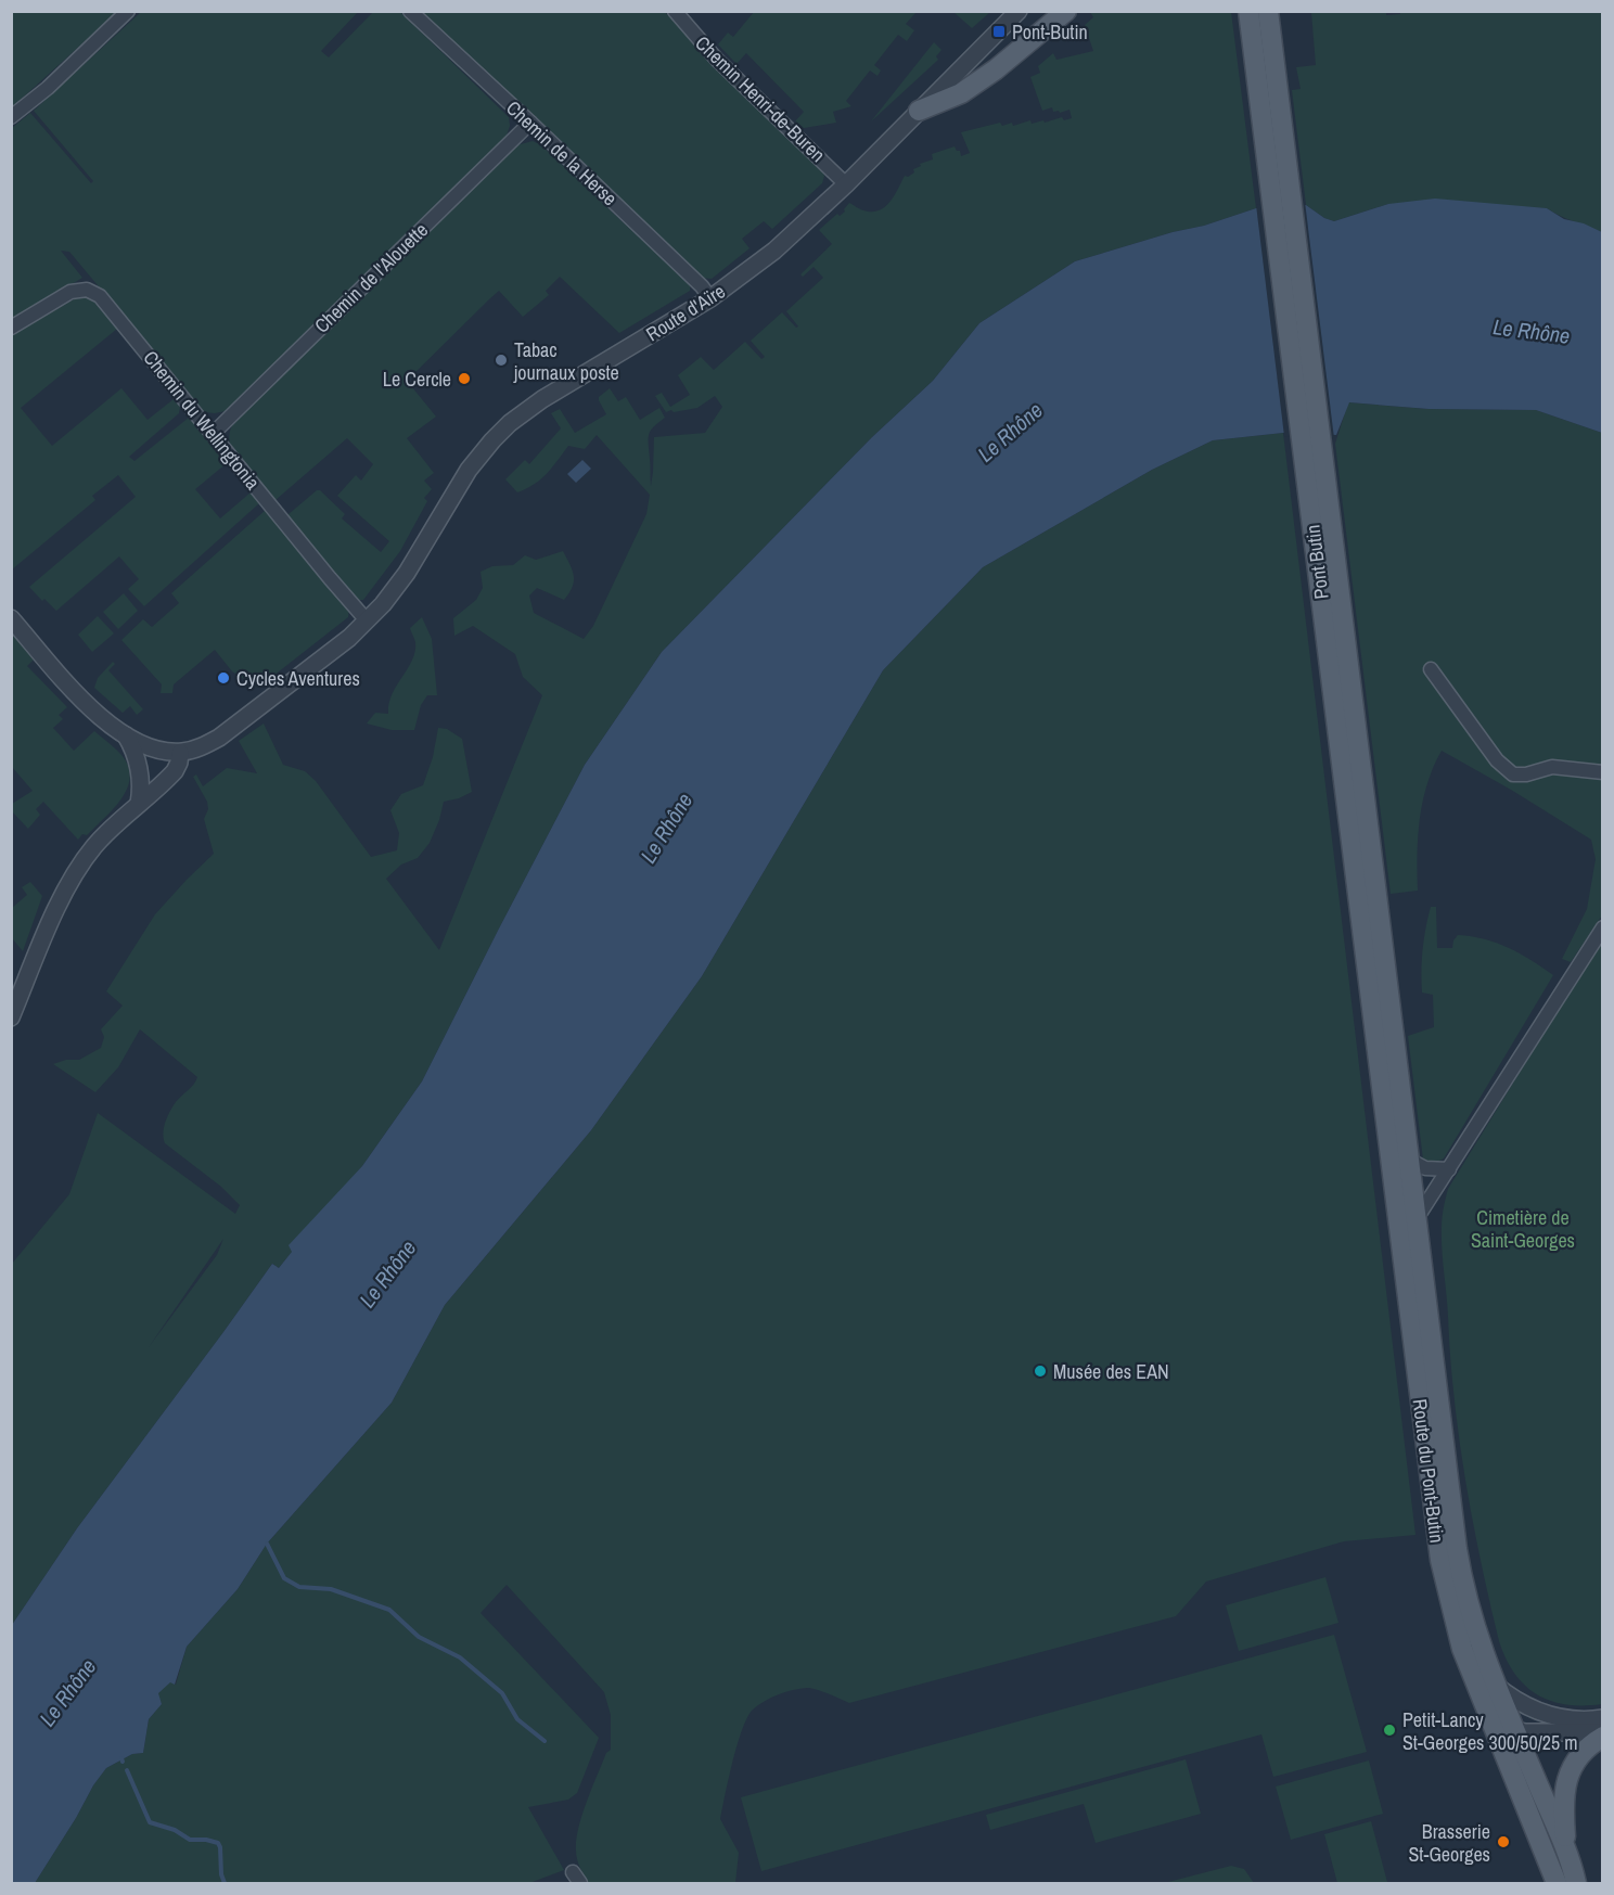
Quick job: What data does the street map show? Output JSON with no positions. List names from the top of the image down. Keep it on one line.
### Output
{"streets":{"main road":["Pont Butin","Route du Pont-Butin"],"street":["Chemin Henri-de-Buren","Chemin de la Herse","Chemin de l'Alouette","Route d'Aïre","Chemin du Wellingtonia"]},"crossings":[["Chemin Henri-de-Buren","Route d'Aïre"],["Chemin de la Herse","Chemin de l'Alouette"],["Chemin de la Herse","Route d'Aïre"],["Chemin de l'Alouette","Chemin du Wellingtonia"],["Route d'Aïre","Chemin du Wellingtonia"],["Pont Butin","Route du Pont-Butin"]],"water":["Le Rhône"],"parks":["Cimetière de Saint-Georges"],"places":{"transit":["Pont-Butin"],"other":["Tabac journaux poste","Le Cercle","Cycles Aventures","Musée des EAN","Petit-Lancy St-Georges 300/50/25 m","Brasserie St-Georges"]}}
